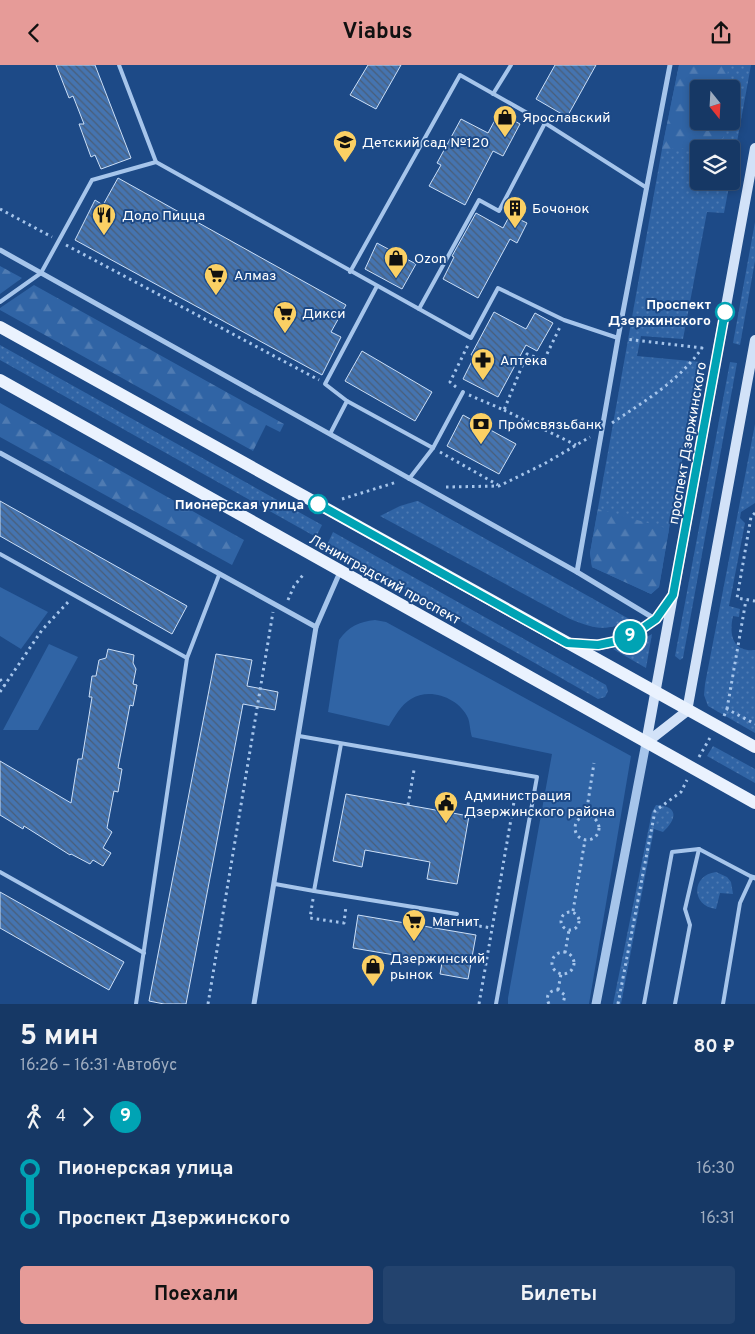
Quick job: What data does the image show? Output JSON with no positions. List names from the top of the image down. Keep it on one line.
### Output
{"streets":{"main road":["проспект Дзержинского","Ленинградский проспект"]},"crossings":[["проспект Дзержинского","Ленинградский проспект"]],"places":{"shop":["Ярославский","Ozon","Дзержинский рынок"],"school or university":["Детский сад №120"],"building":["Бочонок"],"restaurant":["Додо Пицца"],"supermarket":["Алмаз","Дикси","Магнит"],"other":["Проспект Дзержинского","Пионерская улица"],"pharmacy":["Аптека"],"bank":["Промсвязьбанк"],"public building":["Администрация Дзержинского района"]},"lines":["bus line 9"],"north":"bottom","page":{"header":"Viabus","on_map":"9","heading":["5 мин","16:26 – 16:31 · Автобус","80 ₽"],"legs":["4","9"],"list":[{"name":"Пионерская улица","value":"16:30"},{"name":"Проспект Дзержинского","value":"16:31"}],"buttons":["Поехали","Билеты"]}}
